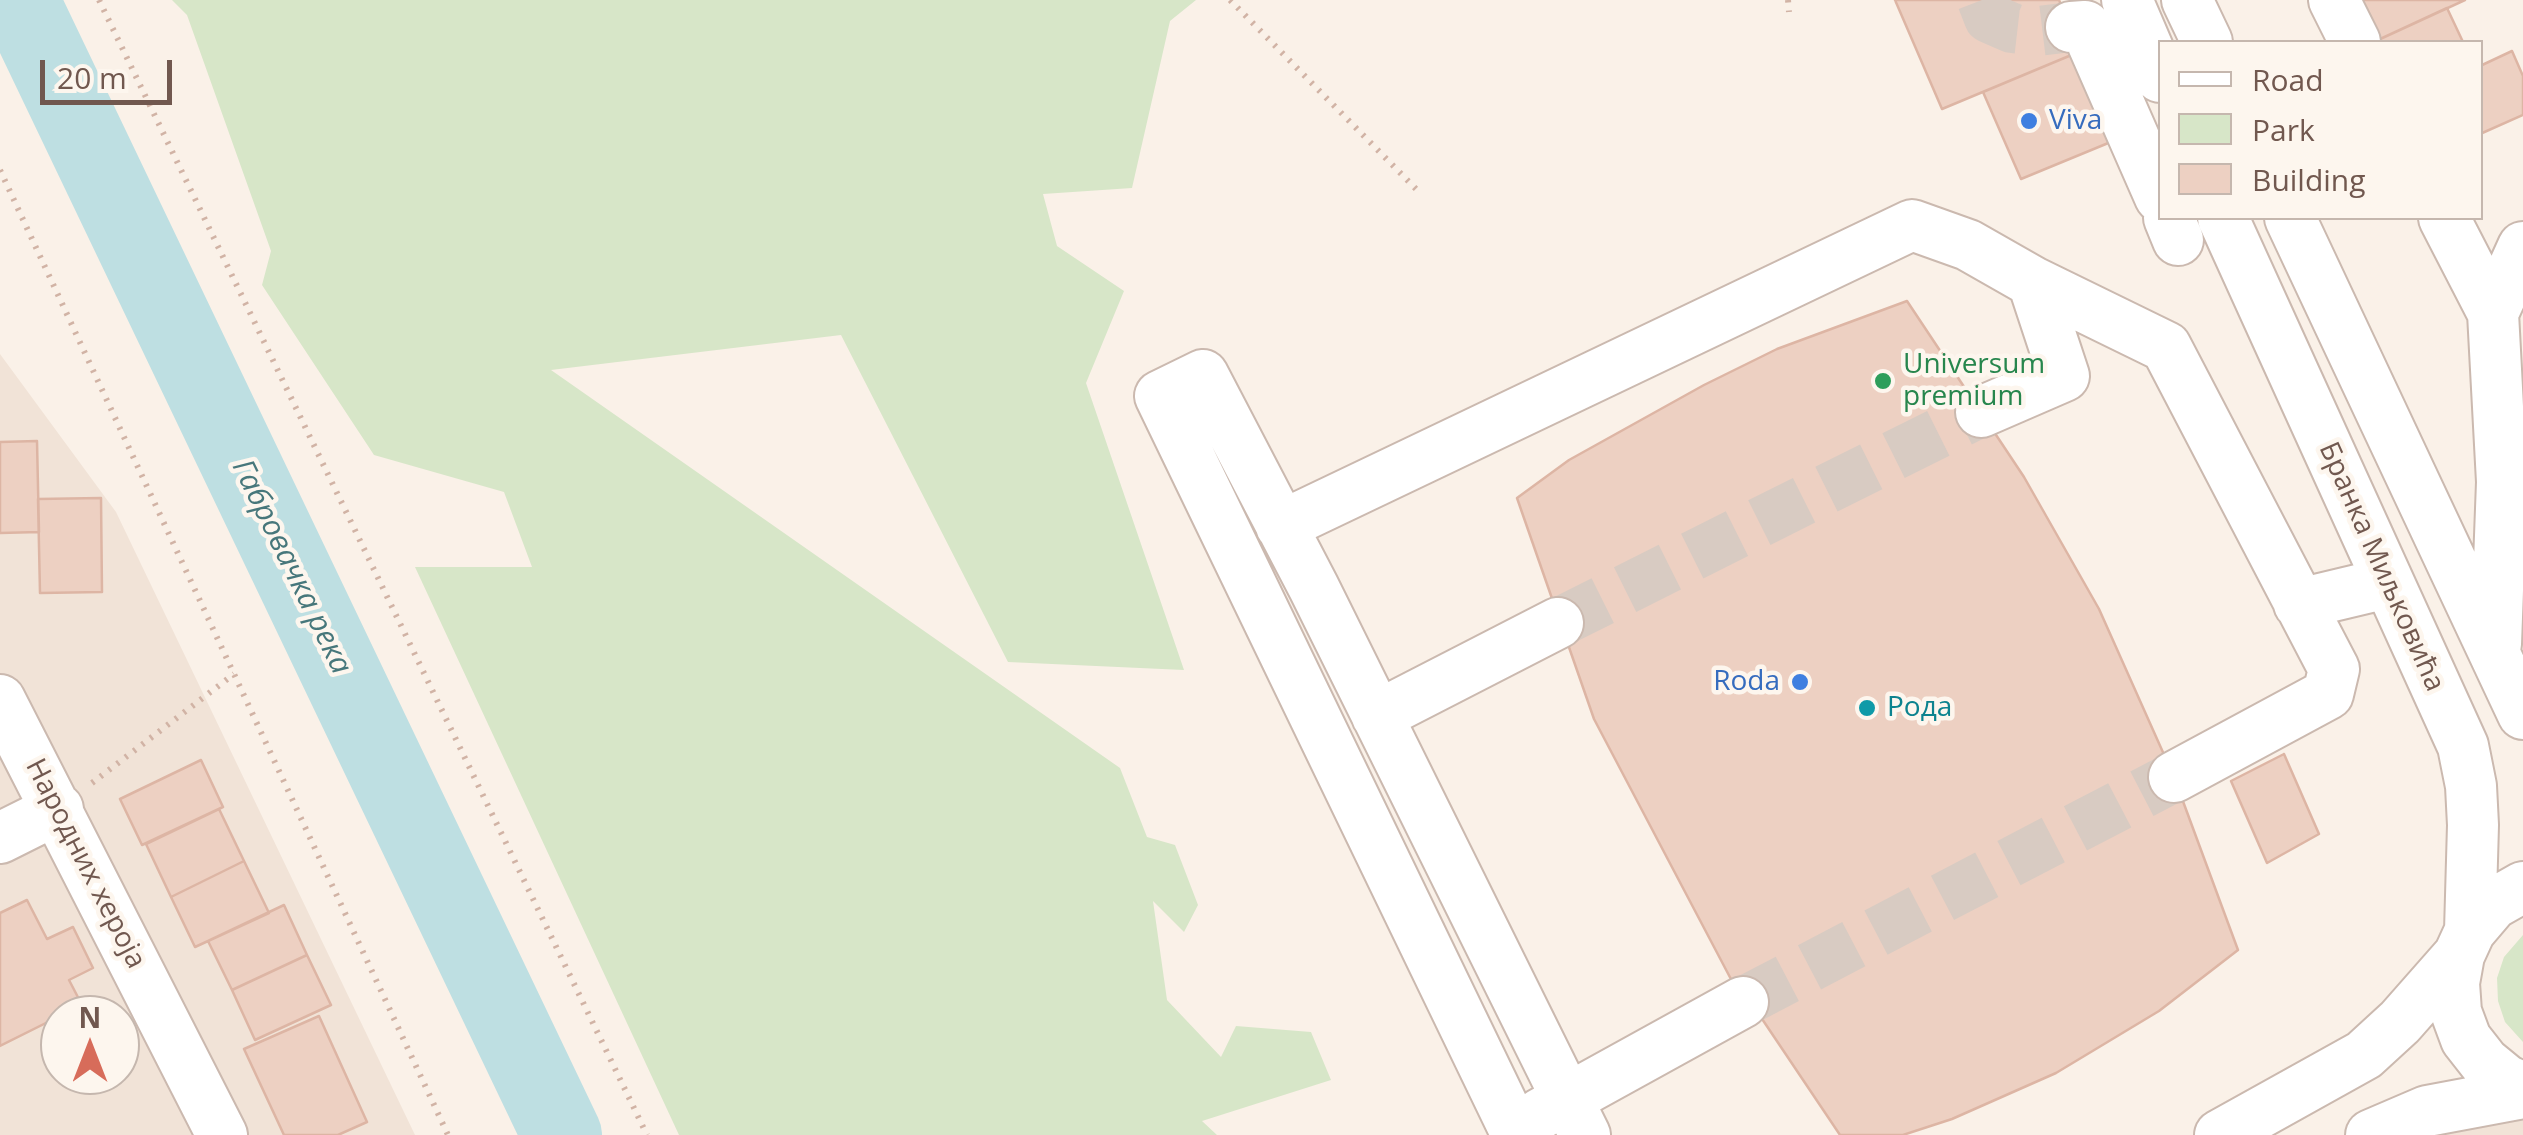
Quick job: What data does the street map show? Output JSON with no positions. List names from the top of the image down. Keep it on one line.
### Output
{"streets":{"street":["Бранка Миљковића","Народних хероја"]},"water":["Габровачка река"],"places":["Viva","Universum premium","Roda","Рода"],"legend":["Road","Park","Building"],"scale_bar":"20 m","north":"top"}
